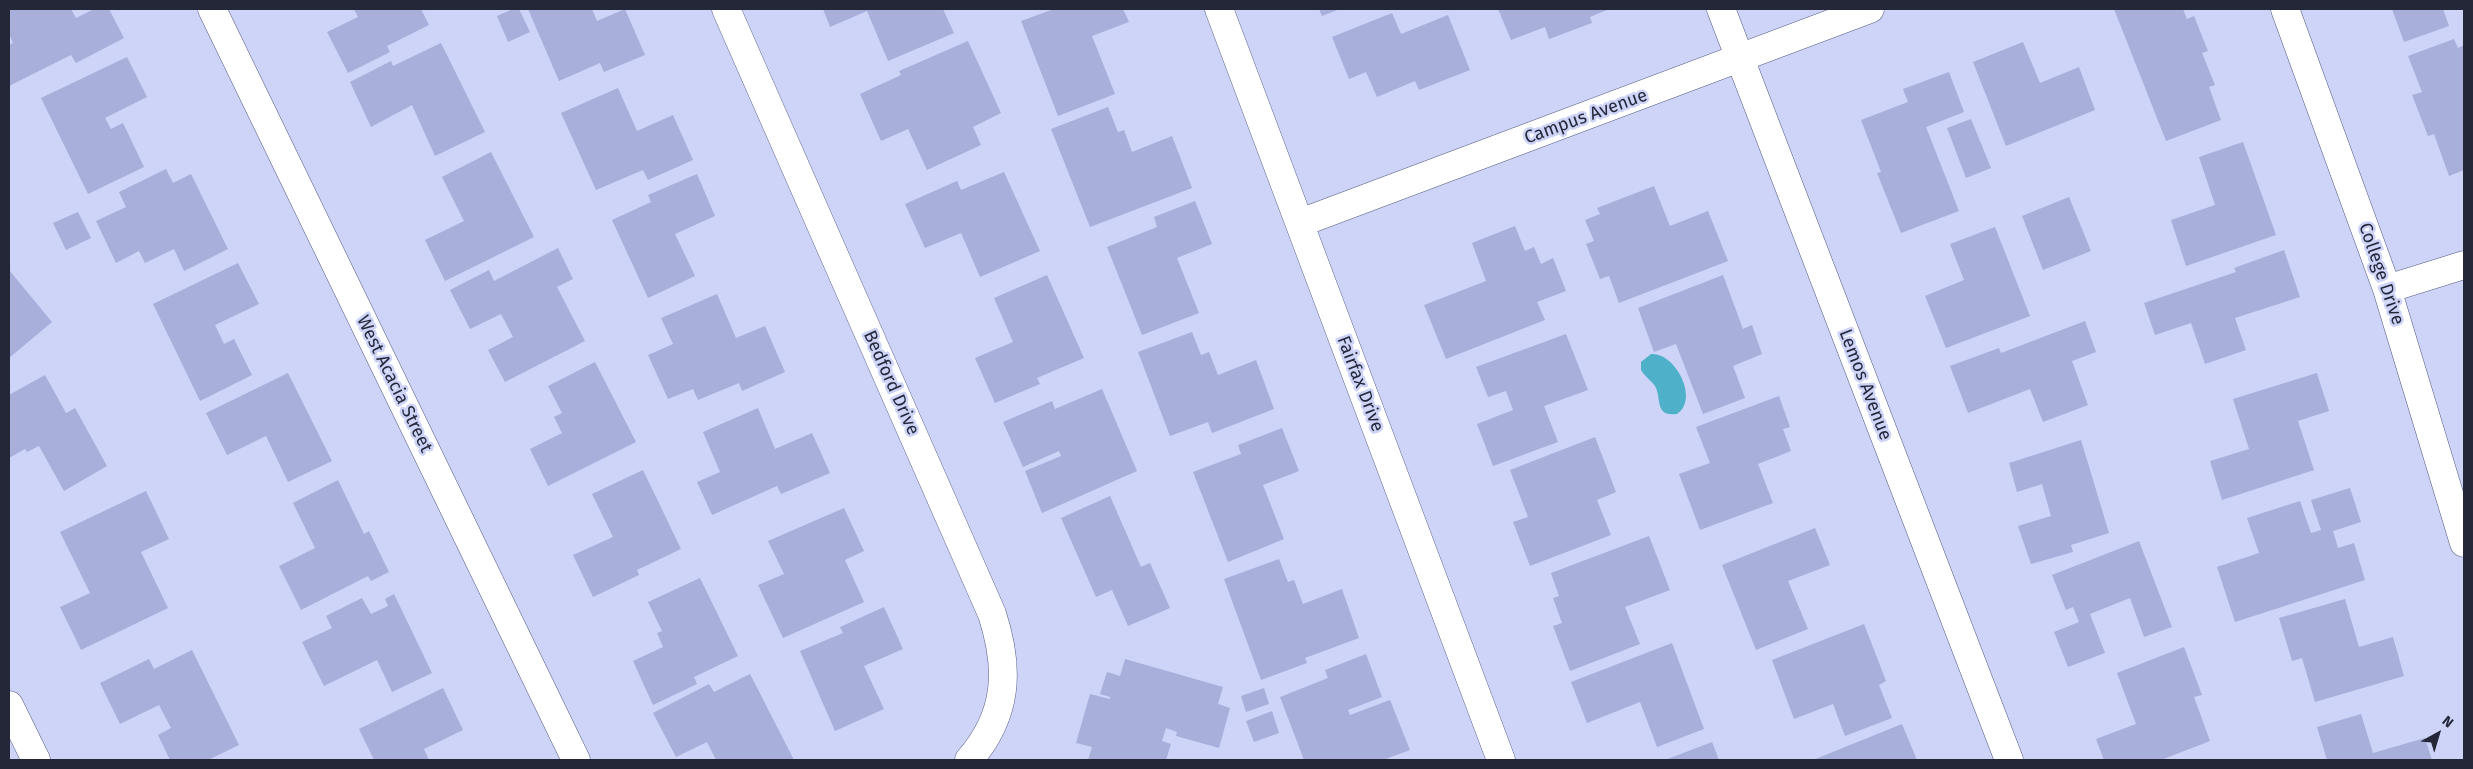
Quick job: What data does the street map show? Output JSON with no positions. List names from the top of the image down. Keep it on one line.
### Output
{"streets":{"street":["Campus Avenue","College Drive","Bedford Drive","West Acacia Street","Fairfax Drive","Lemos Avenue"]},"crossings":[["Campus Avenue","Fairfax Drive"],["Campus Avenue","Lemos Avenue"]],"north":"top right"}
